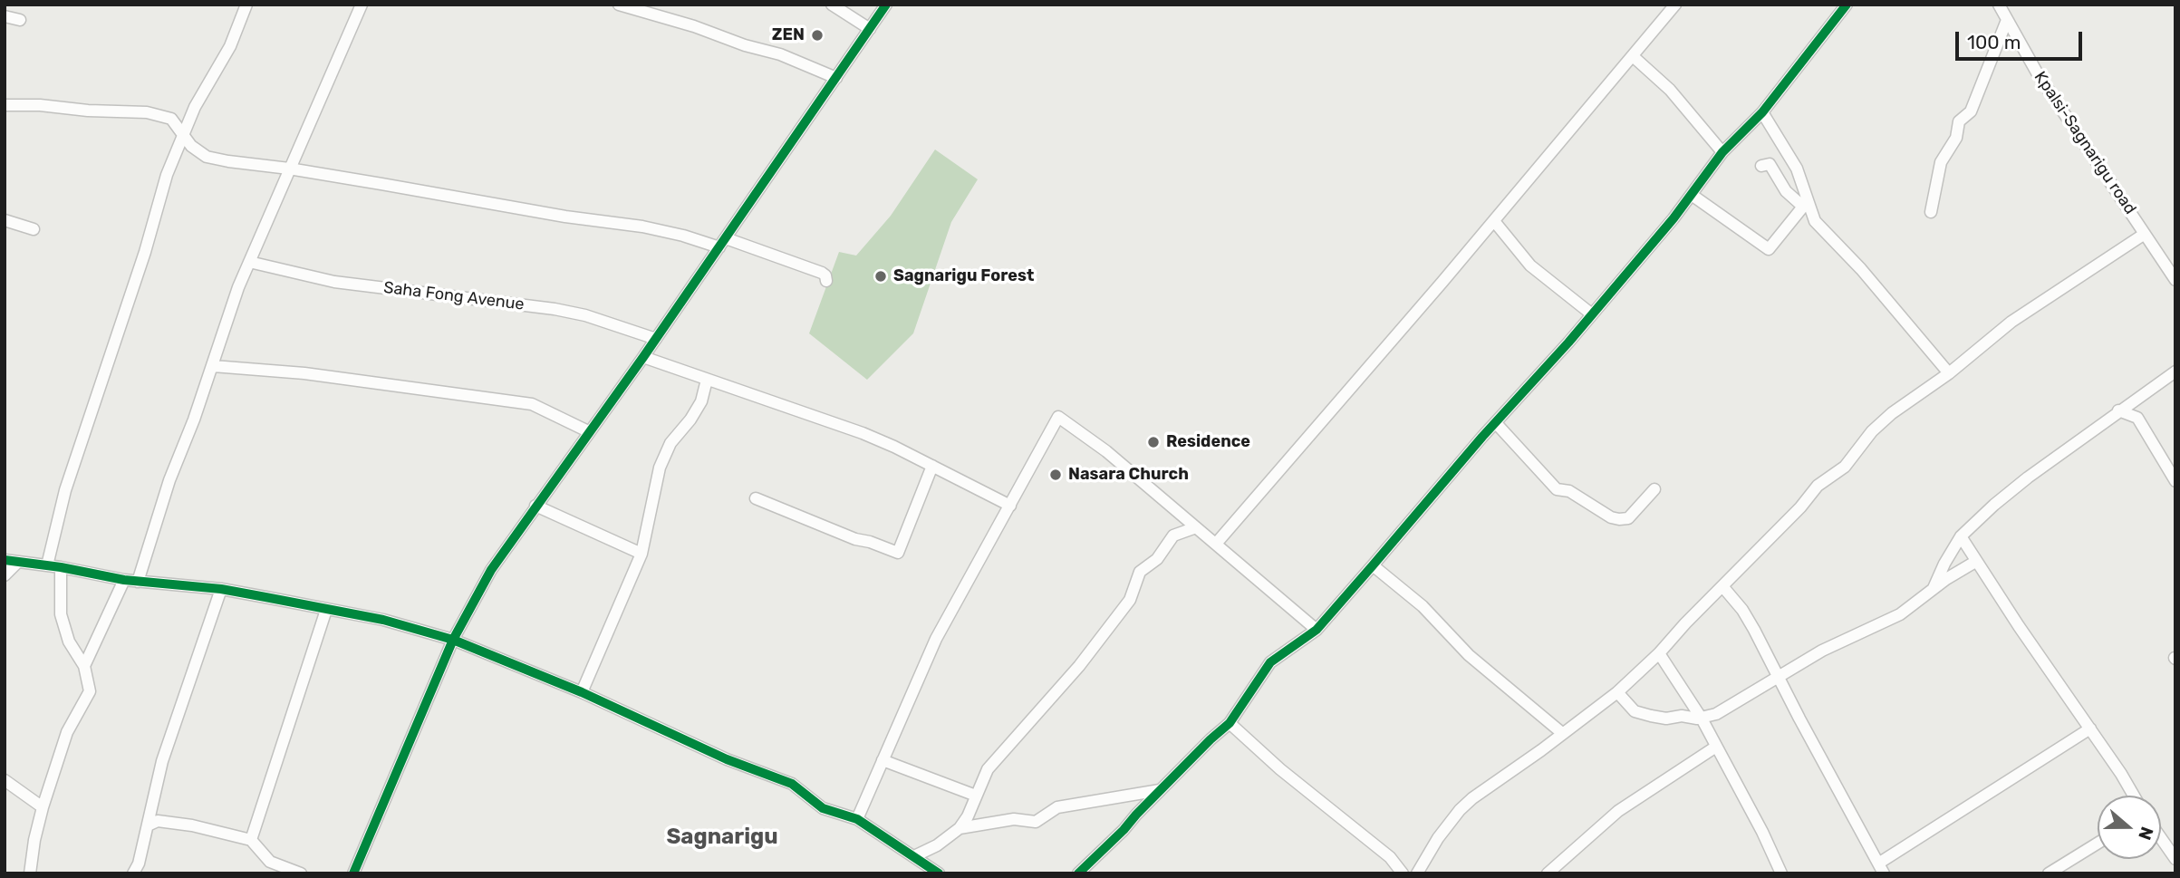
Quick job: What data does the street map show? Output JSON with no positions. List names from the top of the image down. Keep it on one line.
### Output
{"streets":{"street":["Kpalsi-Sagnarigu road","Saha Fong Avenue"]},"districts":["Sagnarigu"],"places":["ZEN","Sagnarigu Forest","Residence","Nasara Church"],"scale_bar":"100 m","north":"right"}
